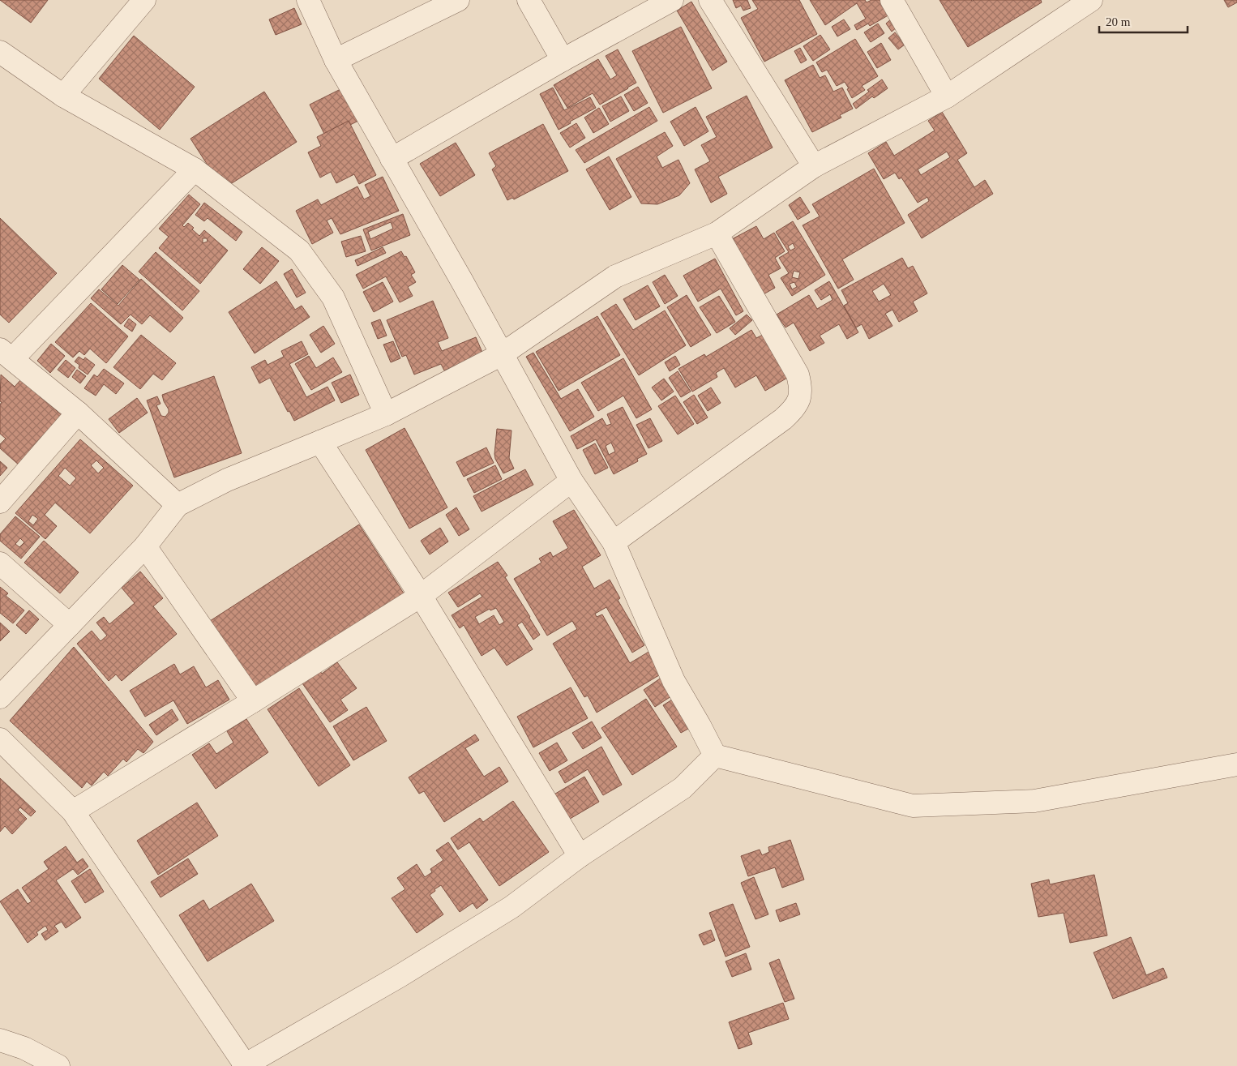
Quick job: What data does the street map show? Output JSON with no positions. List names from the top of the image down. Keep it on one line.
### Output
{"scale_bar":"20 m"}
